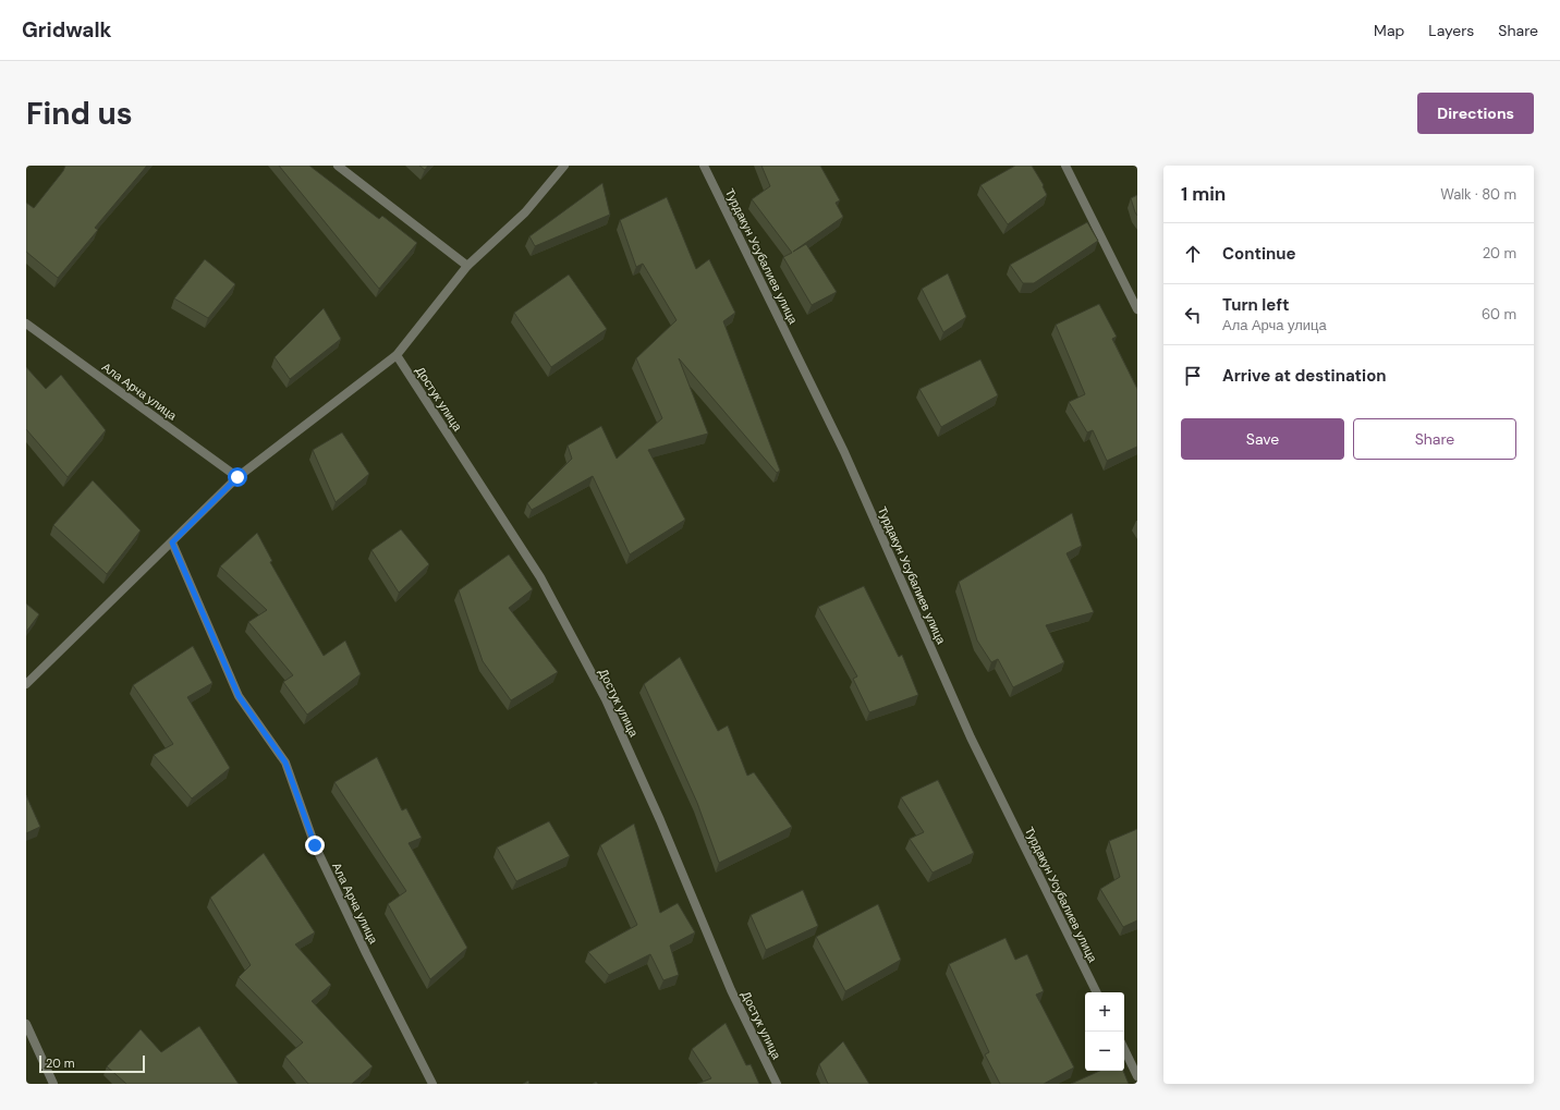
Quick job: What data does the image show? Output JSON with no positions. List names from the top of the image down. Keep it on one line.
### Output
{"streets":{"street":["Турдакун Усубалиев улица","Ала Арча улица","Достук улица"]},"scale_bar":"20 m","page":{"header":"Gridwalk","nav":["Map","Layers","Share"],"buttons":["Directions",["Save","Share"]],"title":"Find us","heading":["1 min","Walk · 80 m"],"list":[["Continue","20 m"],["Turn left","Ала Арча улица","60 m"],"Arrive at destination"],"map_buttons":["+","−"],"scale":"20 m"}}
